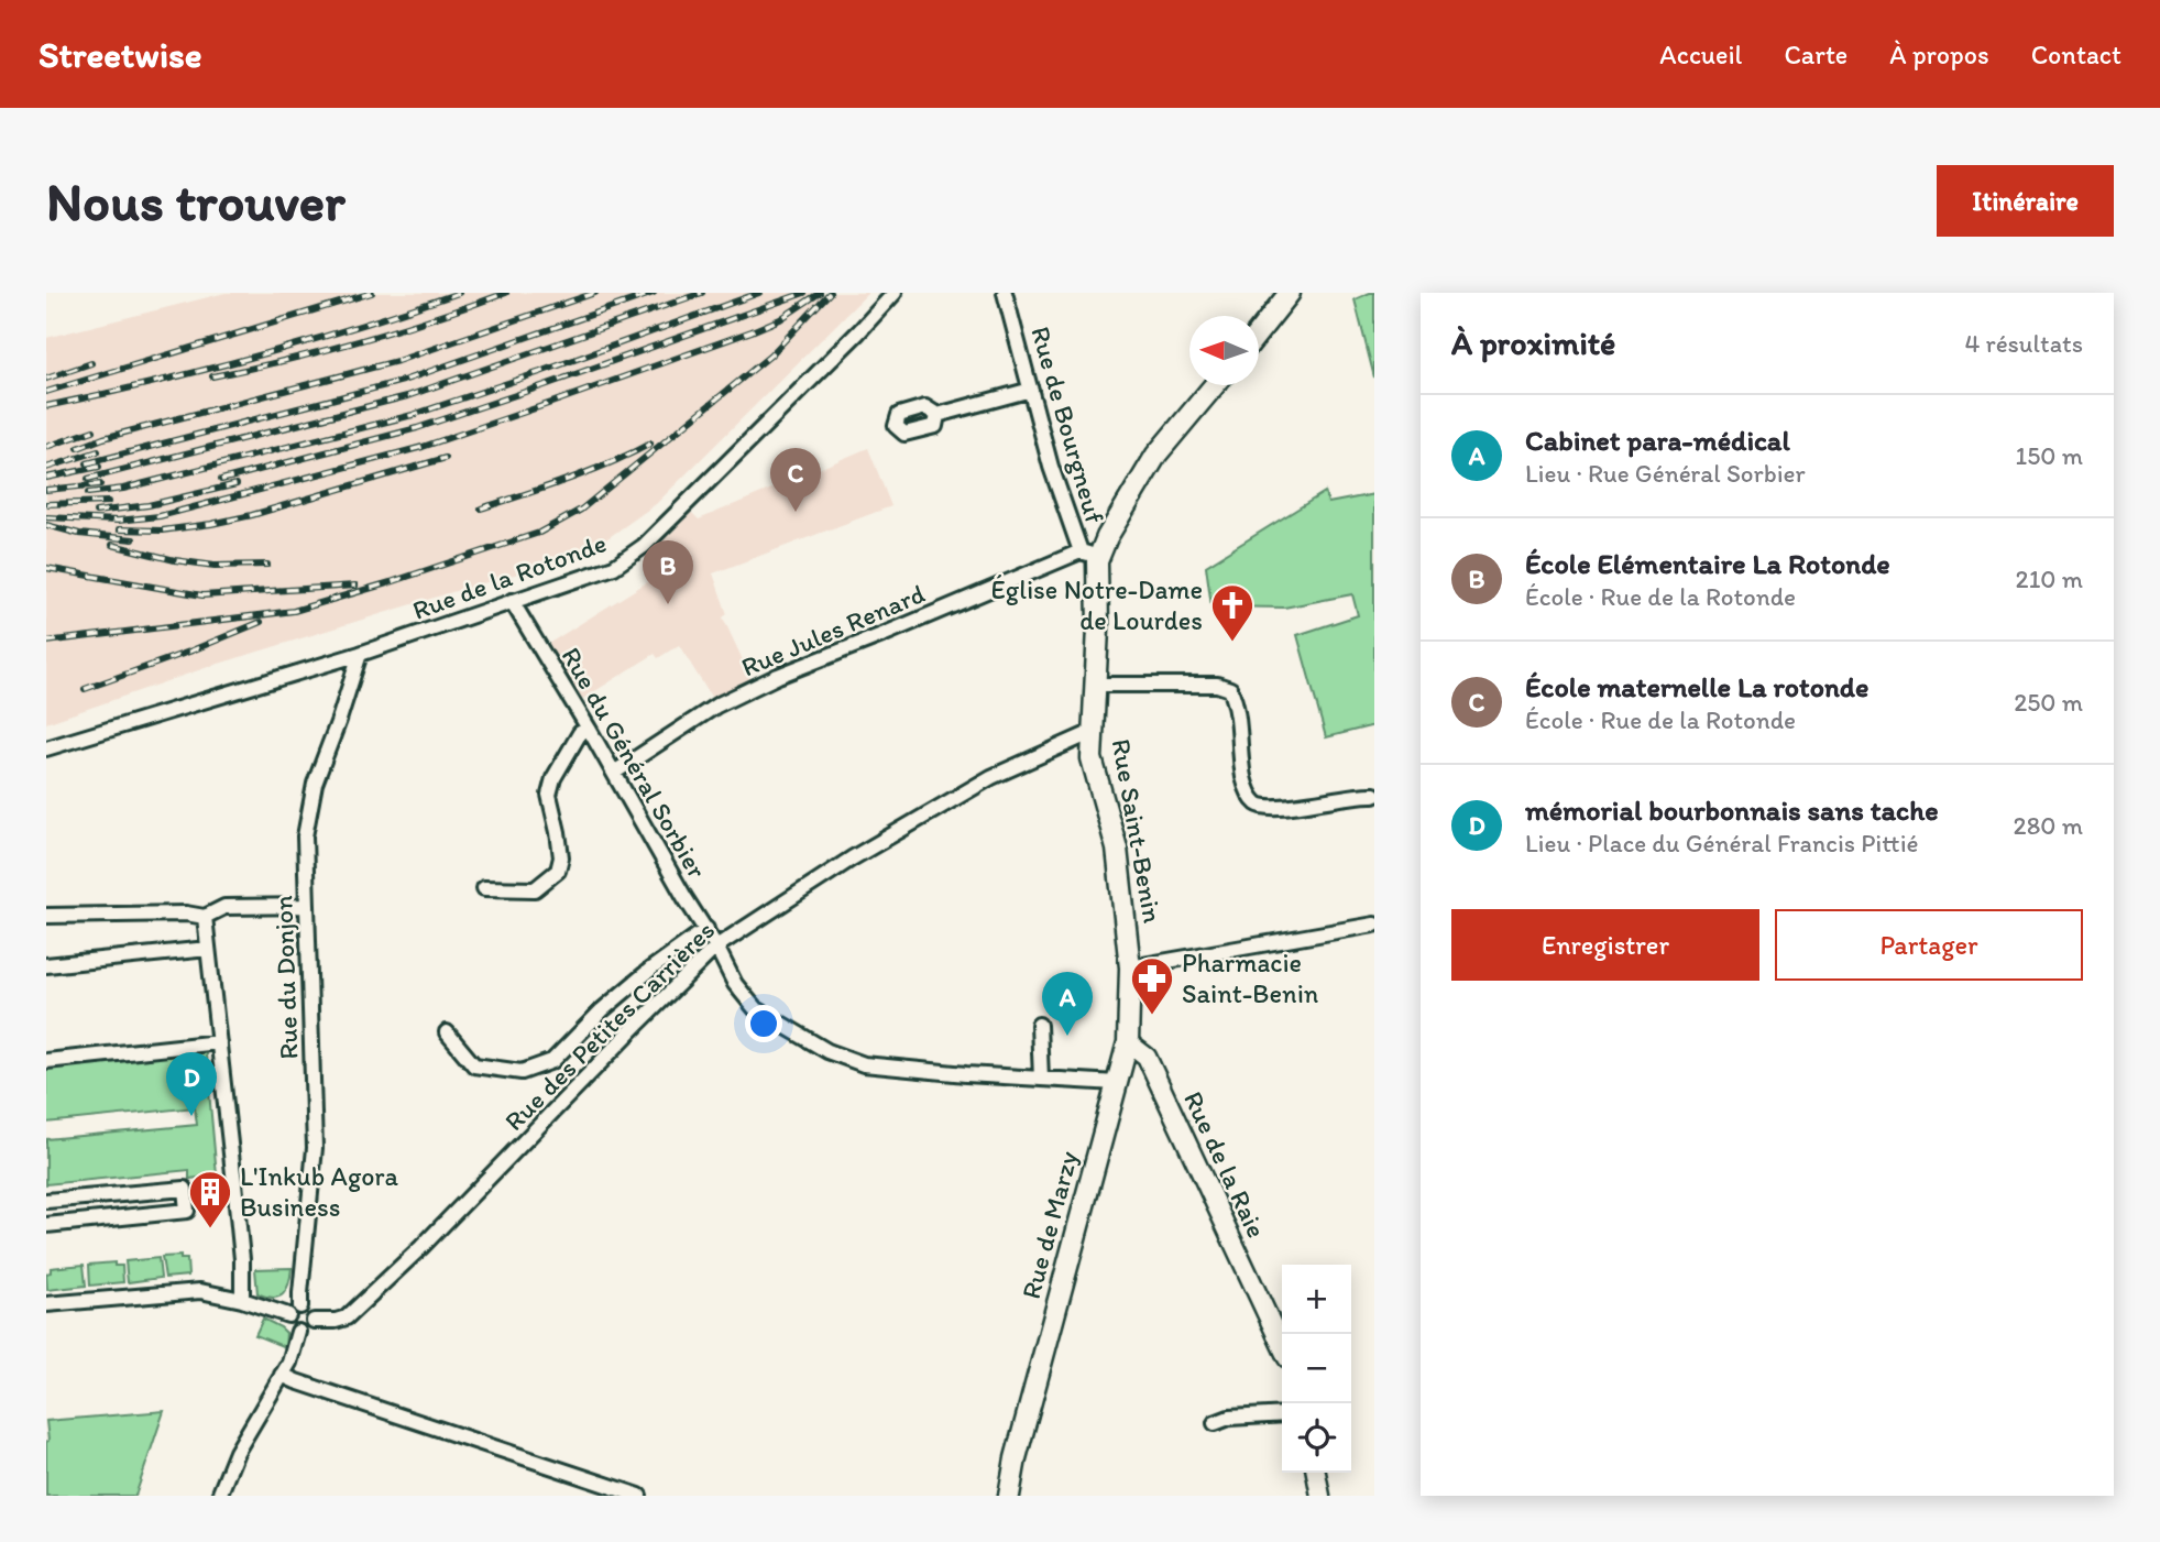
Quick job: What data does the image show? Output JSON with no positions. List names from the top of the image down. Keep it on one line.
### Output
{"streets":{"main road":["Rue Saint-Benin","Rue de Marzy"],"street":["Rue de Bourgneuf","Rue de la Rotonde","Rue Jules Renard","Rue du Général Sorbier","Rue du Donjon","Rue des Petites Carrières","Rue de la Raie"]},"crossings":[["Rue de Bourgneuf","Rue Jules Renard"],["Rue de Bourgneuf","Rue Saint-Benin"],["Rue de la Rotonde","Rue du Général Sorbier"],["Rue de la Rotonde","Rue du Donjon"],["Rue Jules Renard","Rue du Général Sorbier"],["Rue Jules Renard","Rue Saint-Benin"],["Rue du Général Sorbier","Rue des Petites Carrières"],["Rue du Général Sorbier","Rue de Marzy"],["Rue Saint-Benin","Rue des Petites Carrières"],["Rue Saint-Benin","Rue de Marzy"],["Rue du Donjon","Rue des Petites Carrières"],["Rue de la Raie","Rue de Marzy"]],"places":{"church":["Église Notre-Dame de Lourdes"],"pharmacy":["Pharmacie Saint-Benin"],"building":["L'Inkub Agora Business"]},"north":"left","page":{"header":"Streetwise","nav":["Accueil","Carte","À propos","Contact"],"buttons":["Itinéraire",["Enregistrer","Partager"]],"title":"Nous trouver","heading":["À proximité","4 résultats"],"list":[{"mark":"A","name":"Cabinet para-médical","note":"Lieu · Rue Général Sorbier","value":"150 m"},{"mark":"B","name":"École Elémentaire La Rotonde","note":"École · Rue de la Rotonde","value":"210 m"},{"mark":"C","name":"École maternelle La rotonde","note":"École · Rue de la Rotonde","value":"250 m"},{"mark":"D","name":"mémorial bourbonnais sans tache","note":"Lieu · Place du Général Francis Pittié","value":"280 m"}],"pins":["C","B","A","D"],"map_buttons":["+","−"]}}
